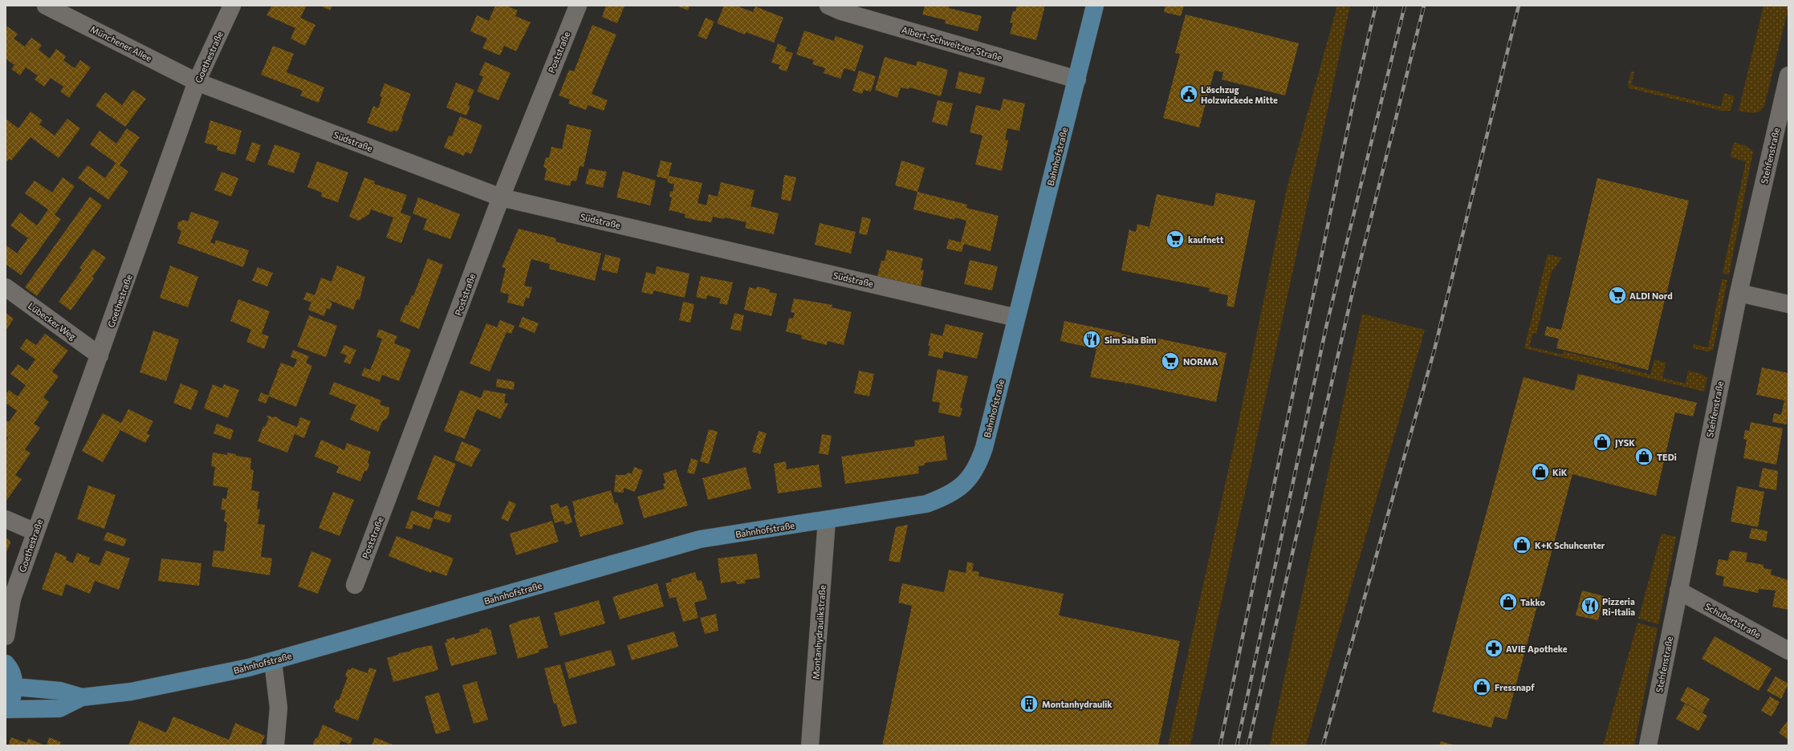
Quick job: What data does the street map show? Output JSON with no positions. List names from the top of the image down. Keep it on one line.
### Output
{"streets":{"main road":["Bahnhofstraße"],"street":["Münchener Allee","Albert-Schweitzer-Straße","Poststraße","Goethestraße","Südstraße","Stehfenstraße","Lübecker Weg","Schubertstraße","Montanhydraulikstraße"]},"crossings":[["Münchener Allee","Goethestraße"],["Münchener Allee","Südstraße"],["Albert-Schweitzer-Straße","Bahnhofstraße"],["Poststraße","Südstraße"],["Goethestraße","Südstraße"],["Goethestraße","Lübecker Weg"],["Südstraße","Bahnhofstraße"],["Stehfenstraße","Schubertstraße"],["Bahnhofstraße","Montanhydraulikstraße"]],"places":{"public building":["Löschzug Holzwickede Mitte"],"supermarket":["kaufnett","ALDI Nord","NORMA"],"restaurant":["Sim Sala Bim","Pizzeria Ri-Italia"],"shop":["JYSK","TEDi","KiK","K+K Schuhcenter","Takko","Fressnapf"],"pharmacy":["AVIE Apotheke"],"building":["Montanhydraulik"]}}
